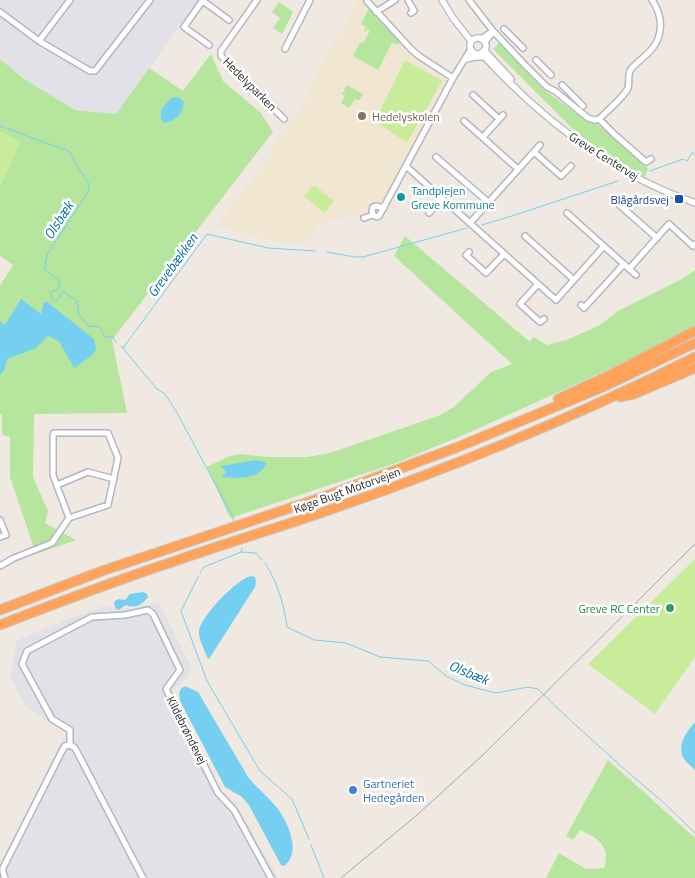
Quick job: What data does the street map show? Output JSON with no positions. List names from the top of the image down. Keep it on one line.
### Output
{"streets":{"highway":["Køge Bugt Motorvejen"],"street":["Hedelyparken","Greve Centervej","Kildebrøndevej"]},"water":["Olsbæk","Grevebækken"],"places":{"other":["Hedelyskolen","Tandplejen Greve Kommune","Greve RC Center","Gartneriet Hedegården"],"transit":["Blågårdsvej"]}}
